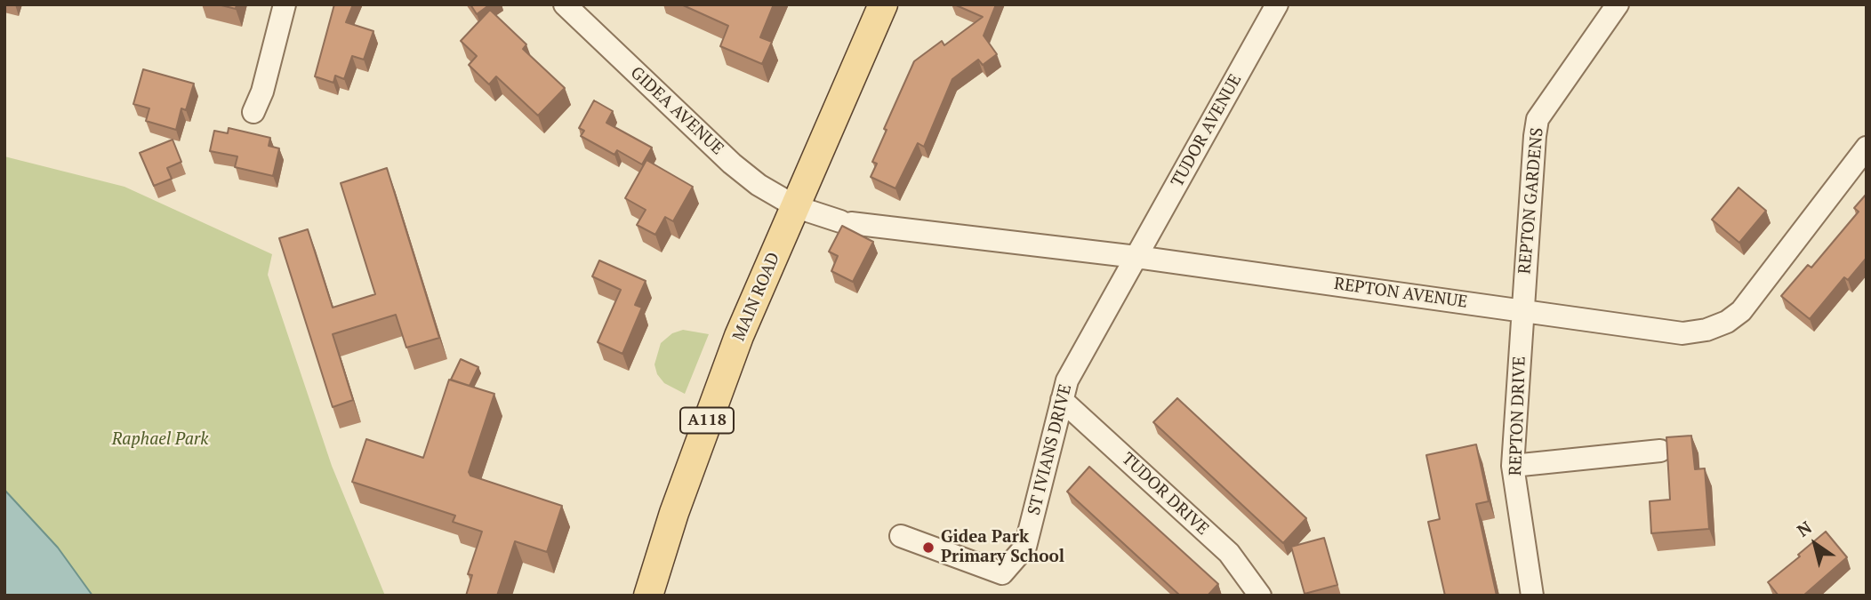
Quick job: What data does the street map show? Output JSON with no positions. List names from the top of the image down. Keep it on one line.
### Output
{"streets":{"main road":["MAIN ROAD","A118"],"street":["GIDEA AVENUE","TUDOR AVENUE","REPTON GARDENS","REPTON AVENUE","REPTON DRIVE","ST IVIANS DRIVE","TUDOR DRIVE"]},"crossings":[["GIDEA AVENUE","REPTON AVENUE"],["GIDEA AVENUE","MAIN ROAD"],["TUDOR AVENUE","REPTON AVENUE"],["TUDOR AVENUE","ST IVIANS DRIVE"],["REPTON GARDENS","REPTON AVENUE"],["REPTON GARDENS","REPTON DRIVE"],["REPTON AVENUE","MAIN ROAD"],["REPTON AVENUE","REPTON DRIVE"],["REPTON AVENUE","ST IVIANS DRIVE"],["ST IVIANS DRIVE","TUDOR DRIVE"]],"parks":["Raphael Park"],"places":["Gidea Park Primary School"],"north":"top left"}
